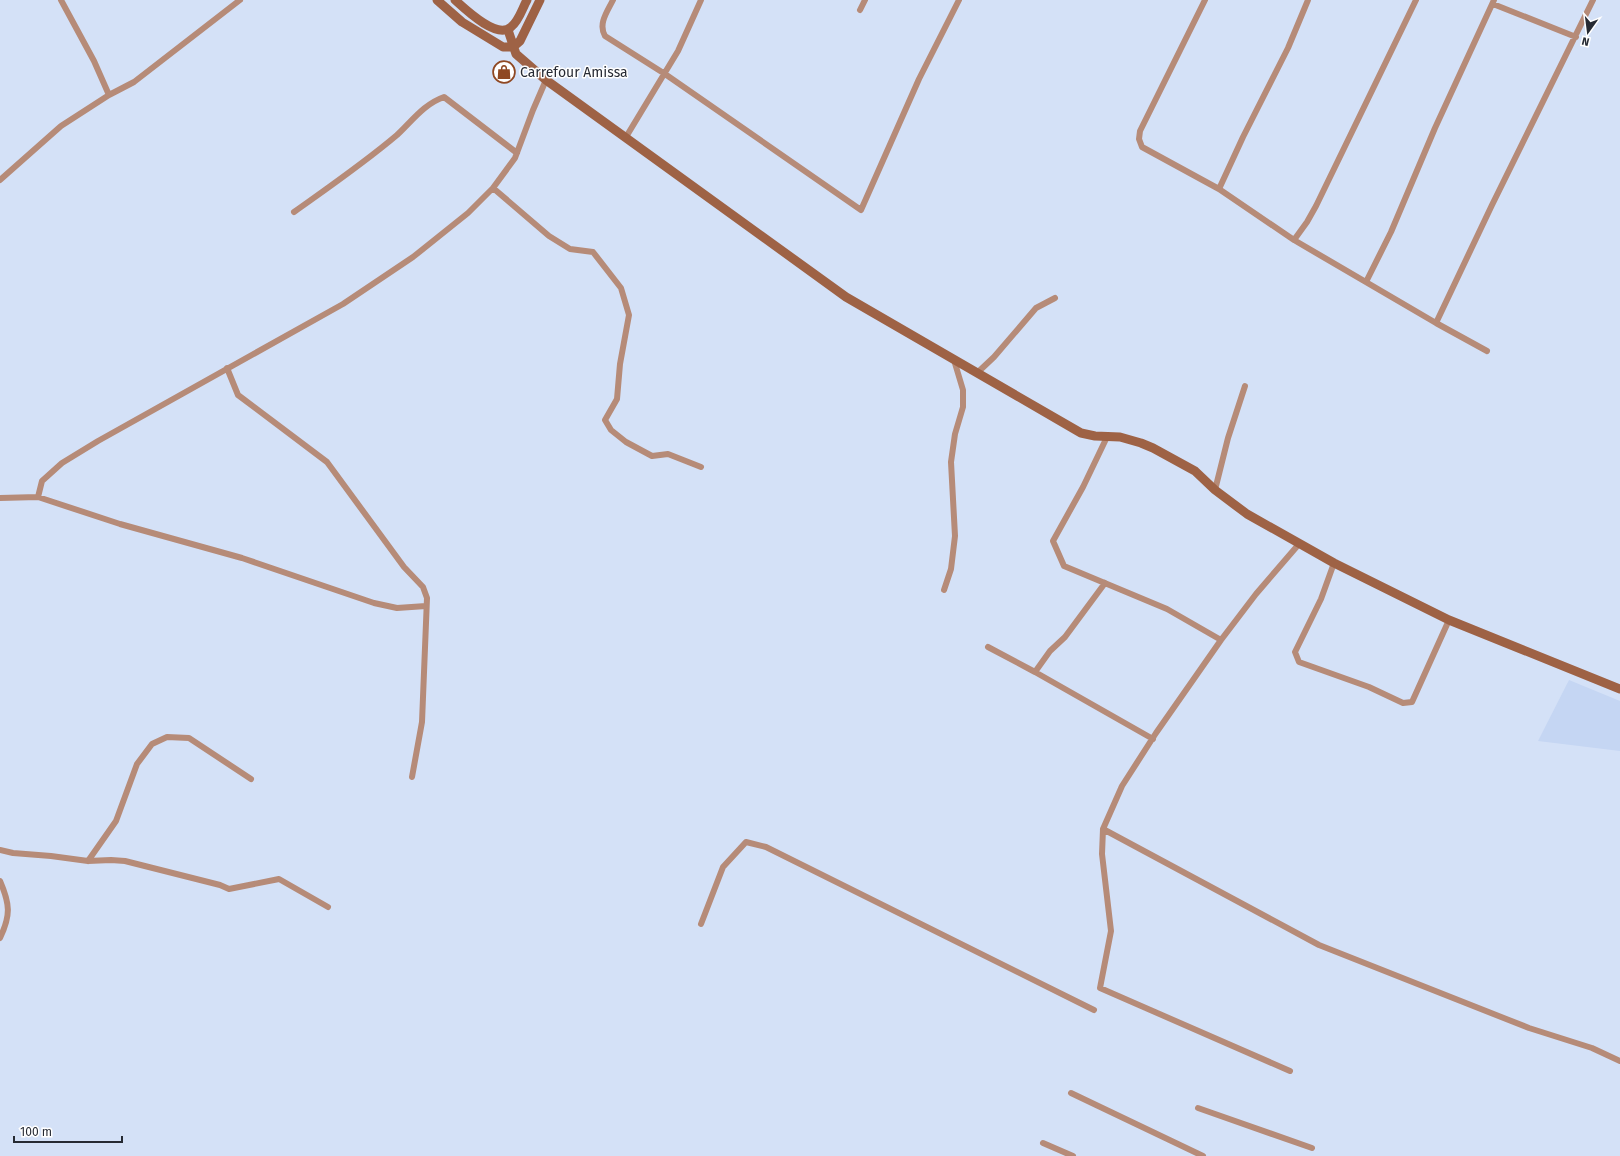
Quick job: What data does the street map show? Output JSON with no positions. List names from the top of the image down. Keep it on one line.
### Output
{"places":{"shop":["Carrefour Amissa"]},"scale_bar":"100 m","north":"bottom"}
